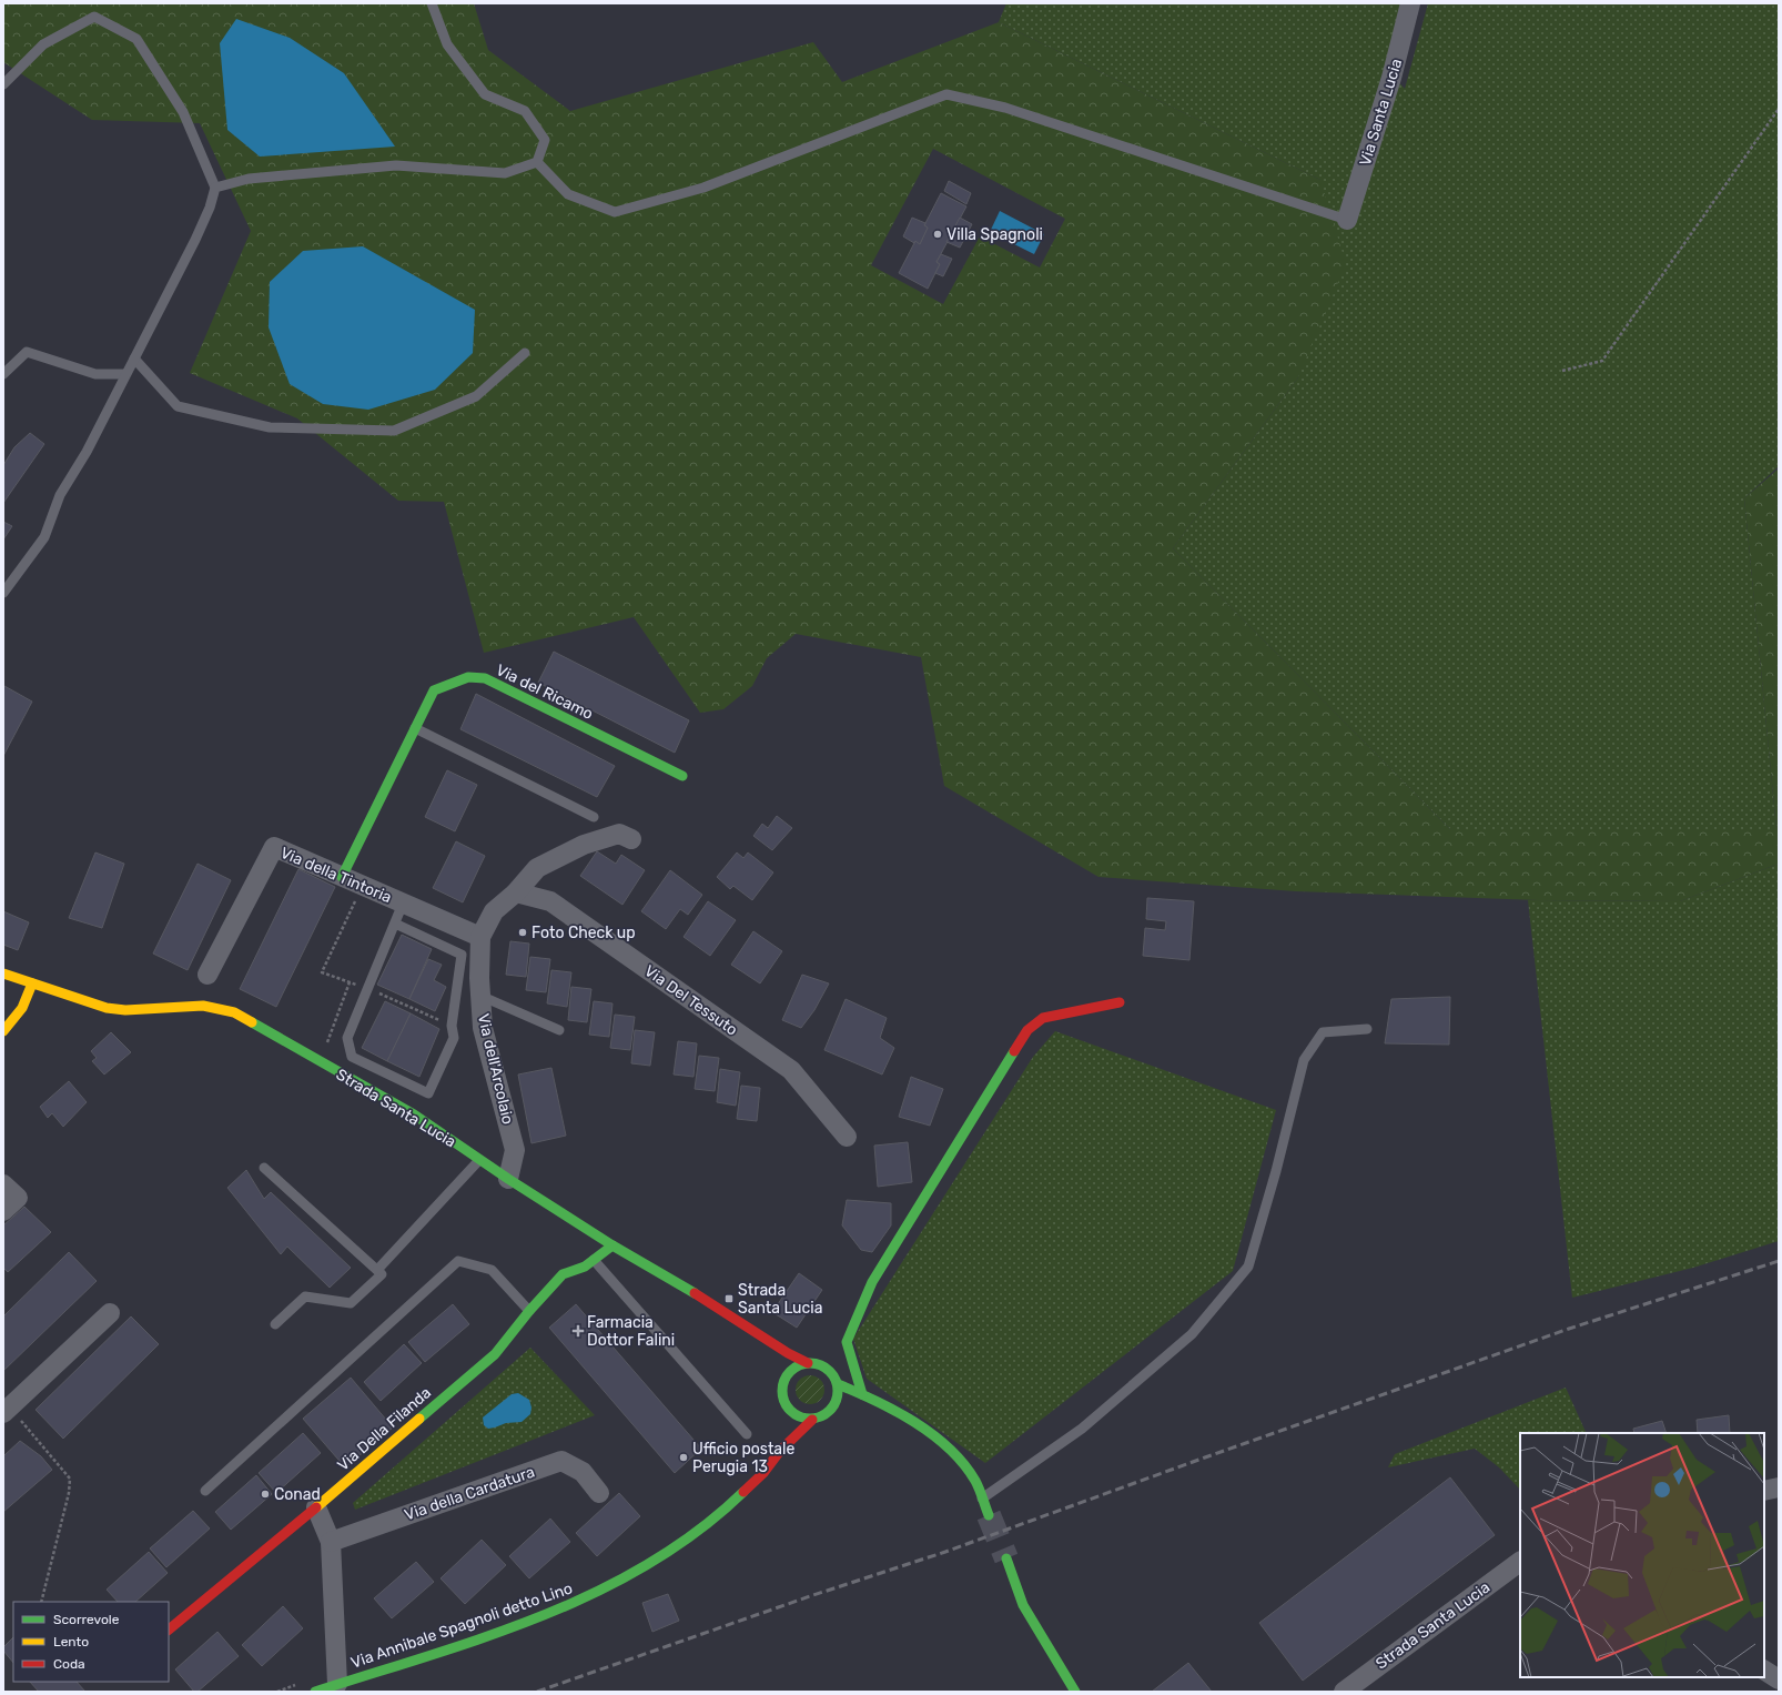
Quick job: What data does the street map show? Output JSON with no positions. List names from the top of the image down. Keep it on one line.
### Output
{"streets":{"street":["Via Santa Lucia","Via del Ricamo","Via della Tintoria","Via Del Tessuto","Via dell'Arcolaio","Strada Santa Lucia","Via Della Filanda","Via della Cardatura","Via Annibale Spagnoli detto Lino"]},"crossings":[["Via del Ricamo","Via della Tintoria"],["Via della Tintoria","Via dell'Arcolaio"],["Via Del Tessuto","Via dell'Arcolaio"],["Via dell'Arcolaio","Strada Santa Lucia"],["Strada Santa Lucia","Via Della Filanda"],["Strada Santa Lucia","Via Annibale Spagnoli detto Lino"]],"places":{"other":["Villa Spagnoli","Foto Check up","Ufficio postale Perugia 13","Conad"],"transit":["Strada Santa Lucia"],"health":["Farmacia Dottor Falini"]},"legend":["Scorrevole","Lento","Coda"]}
